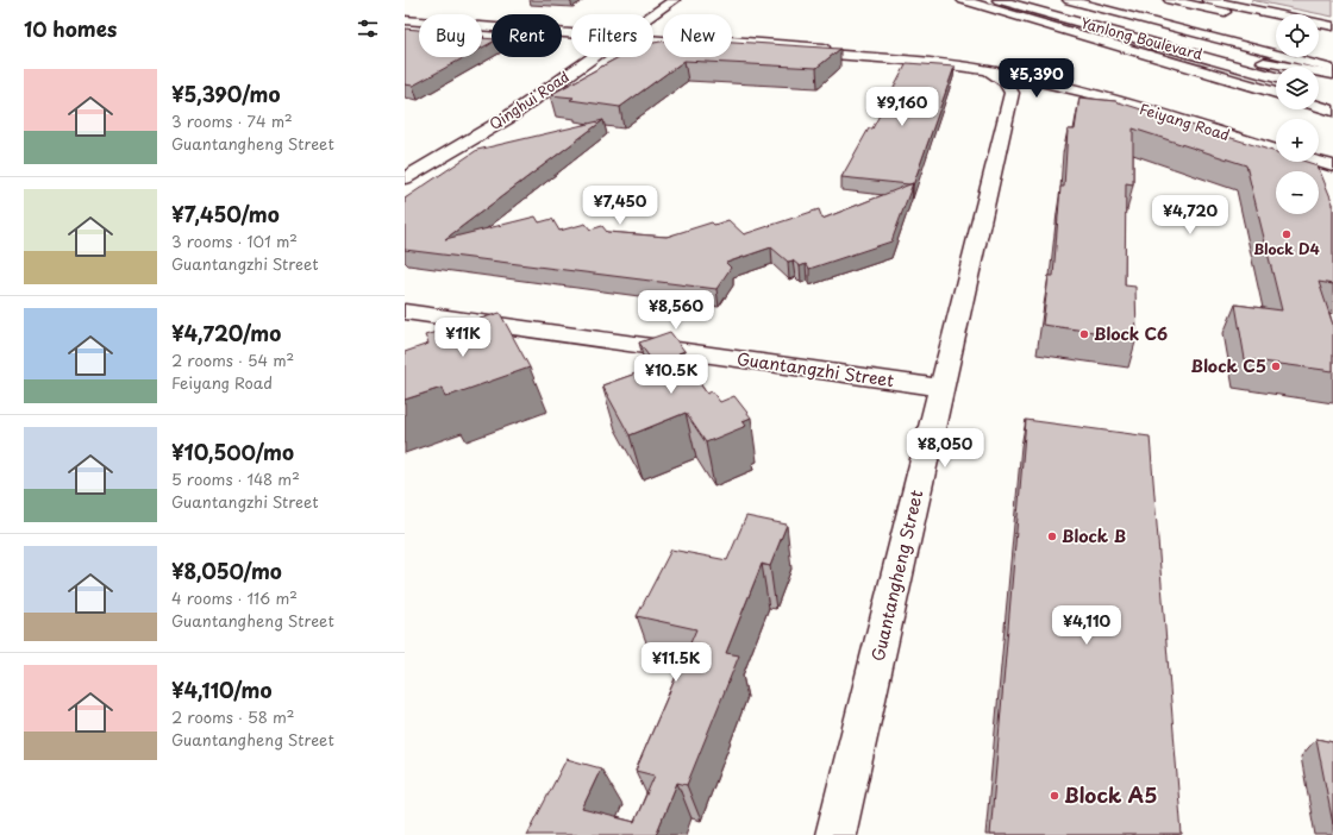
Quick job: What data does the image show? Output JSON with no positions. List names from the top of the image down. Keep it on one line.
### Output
{"streets":{"main road":["Yanlong Boulevard","Qinghui Road","Feiyang Road","Guantangzhi Street","Guantangheng Street"]},"crossings":[["Guantangzhi Street","Guantangheng Street"]],"places":["Block D4","Block C6","Block C5","Block B","Block A5"],"page":{"heading":"10 homes","map_buttons":["+","−"],"chip":["Buy","Rent","Filters","New"],"list":[{"name":"¥5,390/mo","note":"3 rooms · 74 m² · Guantangheng Street"},{"name":"¥7,450/mo","note":"3 rooms · 101 m² · Guantangzhi Street"},{"name":"¥4,720/mo","note":"2 rooms · 54 m² · Feiyang Road"},{"name":"¥10,500/mo","note":"5 rooms · 148 m² · Guantangzhi Street"},{"name":"¥8,050/mo","note":"4 rooms · 116 m² · Guantangheng Street"},{"name":"¥4,110/mo","note":"2 rooms · 58 m² · Guantangheng Street"}],"price":["¥5,390","¥9,160","¥7,450","¥4,720","¥8,560","¥11K","¥10.5K","¥8,050","¥4,110","¥11.5K"]}}
